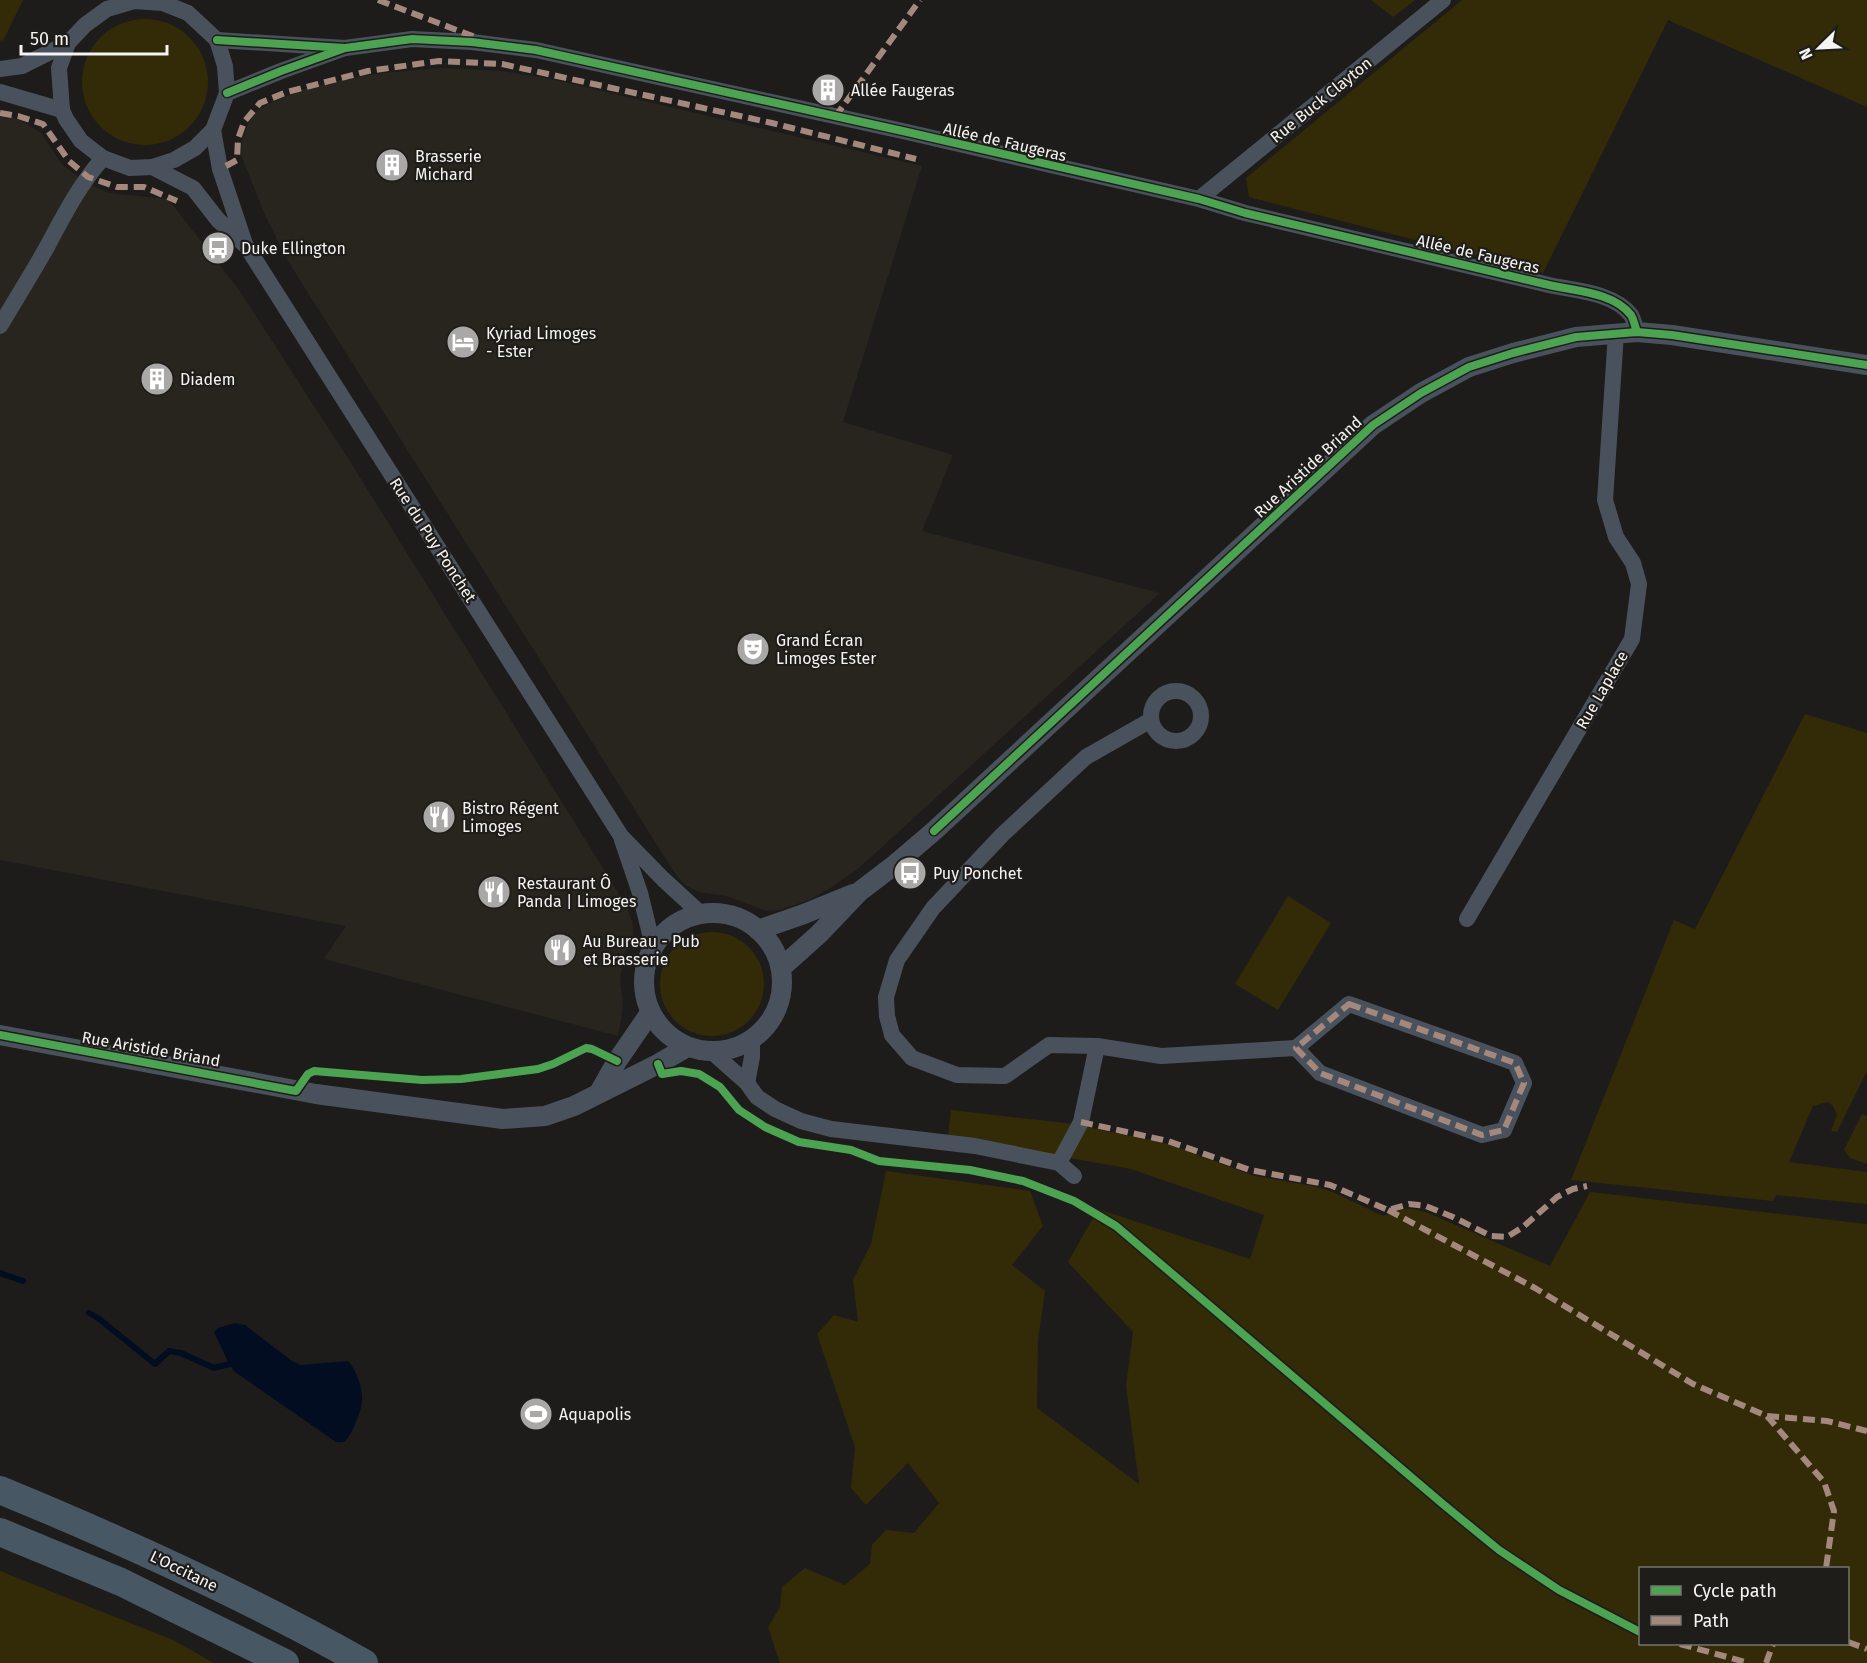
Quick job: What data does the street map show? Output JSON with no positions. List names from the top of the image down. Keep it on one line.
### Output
{"streets":{"highway":["L'Occitane"],"street":["Rue Buck Clayton","Allée de Faugeras","Rue Aristide Briand","Rue du Puy Ponchet","Rue Laplace"]},"crossings":[["Rue Buck Clayton","Allée de Faugeras"],["Allée de Faugeras","Rue Aristide Briand"],["Rue Aristide Briand","Rue du Puy Ponchet"],["Rue Aristide Briand","Rue Laplace"]],"places":{"building":["Allée Faugeras","Brasserie Michard","Diadem"],"bus stop":["Duke Ellington","Puy Ponchet"],"hotel":["Kyriad Limoges - Ester"],"theatre":["Grand Écran Limoges Ester"],"restaurant":["Bistro Régent Limoges","Restaurant Ô Panda | Limoges","Au Bureau - Pub et Brasserie"],"sports":["Aquapolis"]},"legend":["Cycle path","Path"],"scale_bar":"50 m","north":"bottom left"}
